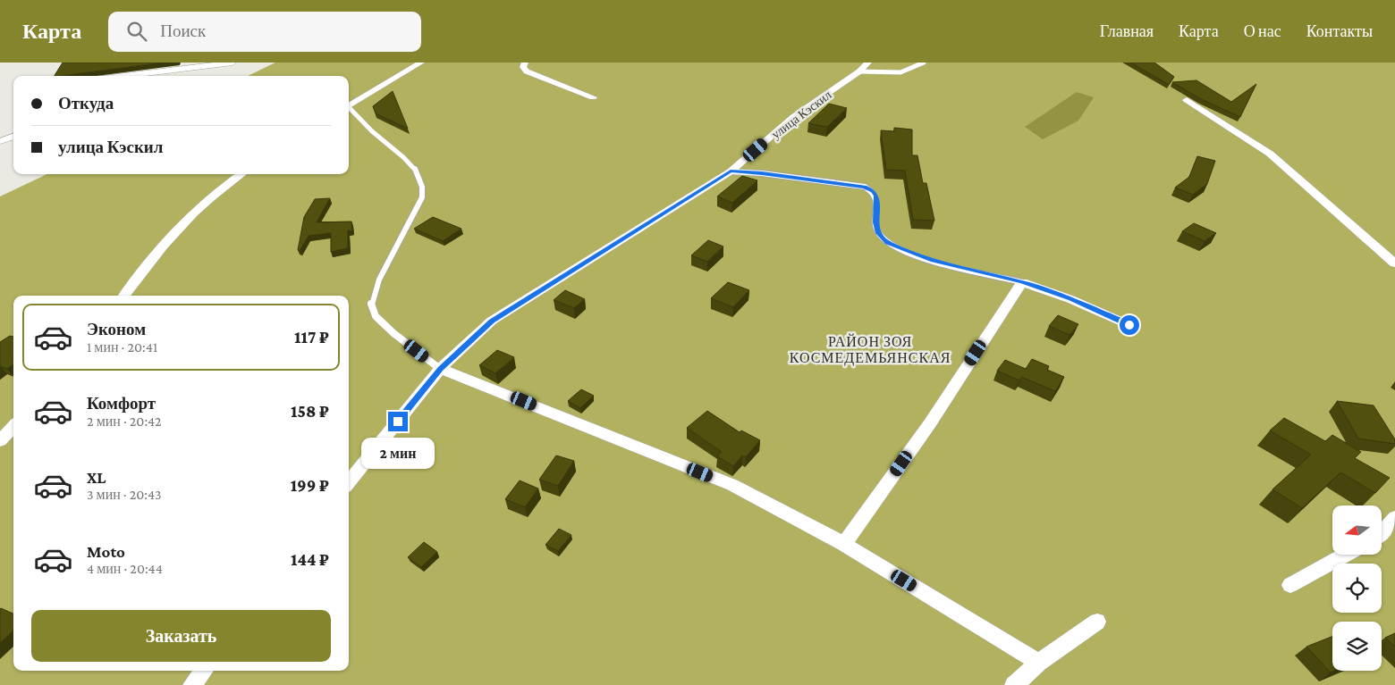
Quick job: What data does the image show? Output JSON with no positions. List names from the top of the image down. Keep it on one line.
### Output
{"streets":{"street":["улица Кэскил"]},"districts":["РАЙОН ЗОЯ КОСМЕДЕМЬЯНСКАЯ"],"north":"left","page":{"header":"Карта","search":"Поиск","nav":["Главная","Карта","О нас","Контакты"],"banner":["Откуда","улица Кэскил"],"list":[{"name":"Эконом","note":"1 мин · 20:41","value":"117 ₽"},{"name":"Комфорт","note":"2 мин · 20:42","value":"158 ₽"},{"name":"XL","note":"3 мин · 20:43","value":"199 ₽"},{"name":"Moto","note":"4 мин · 20:44","value":"144 ₽"}],"bubble":"2 мин","buttons":"Заказать"}}
